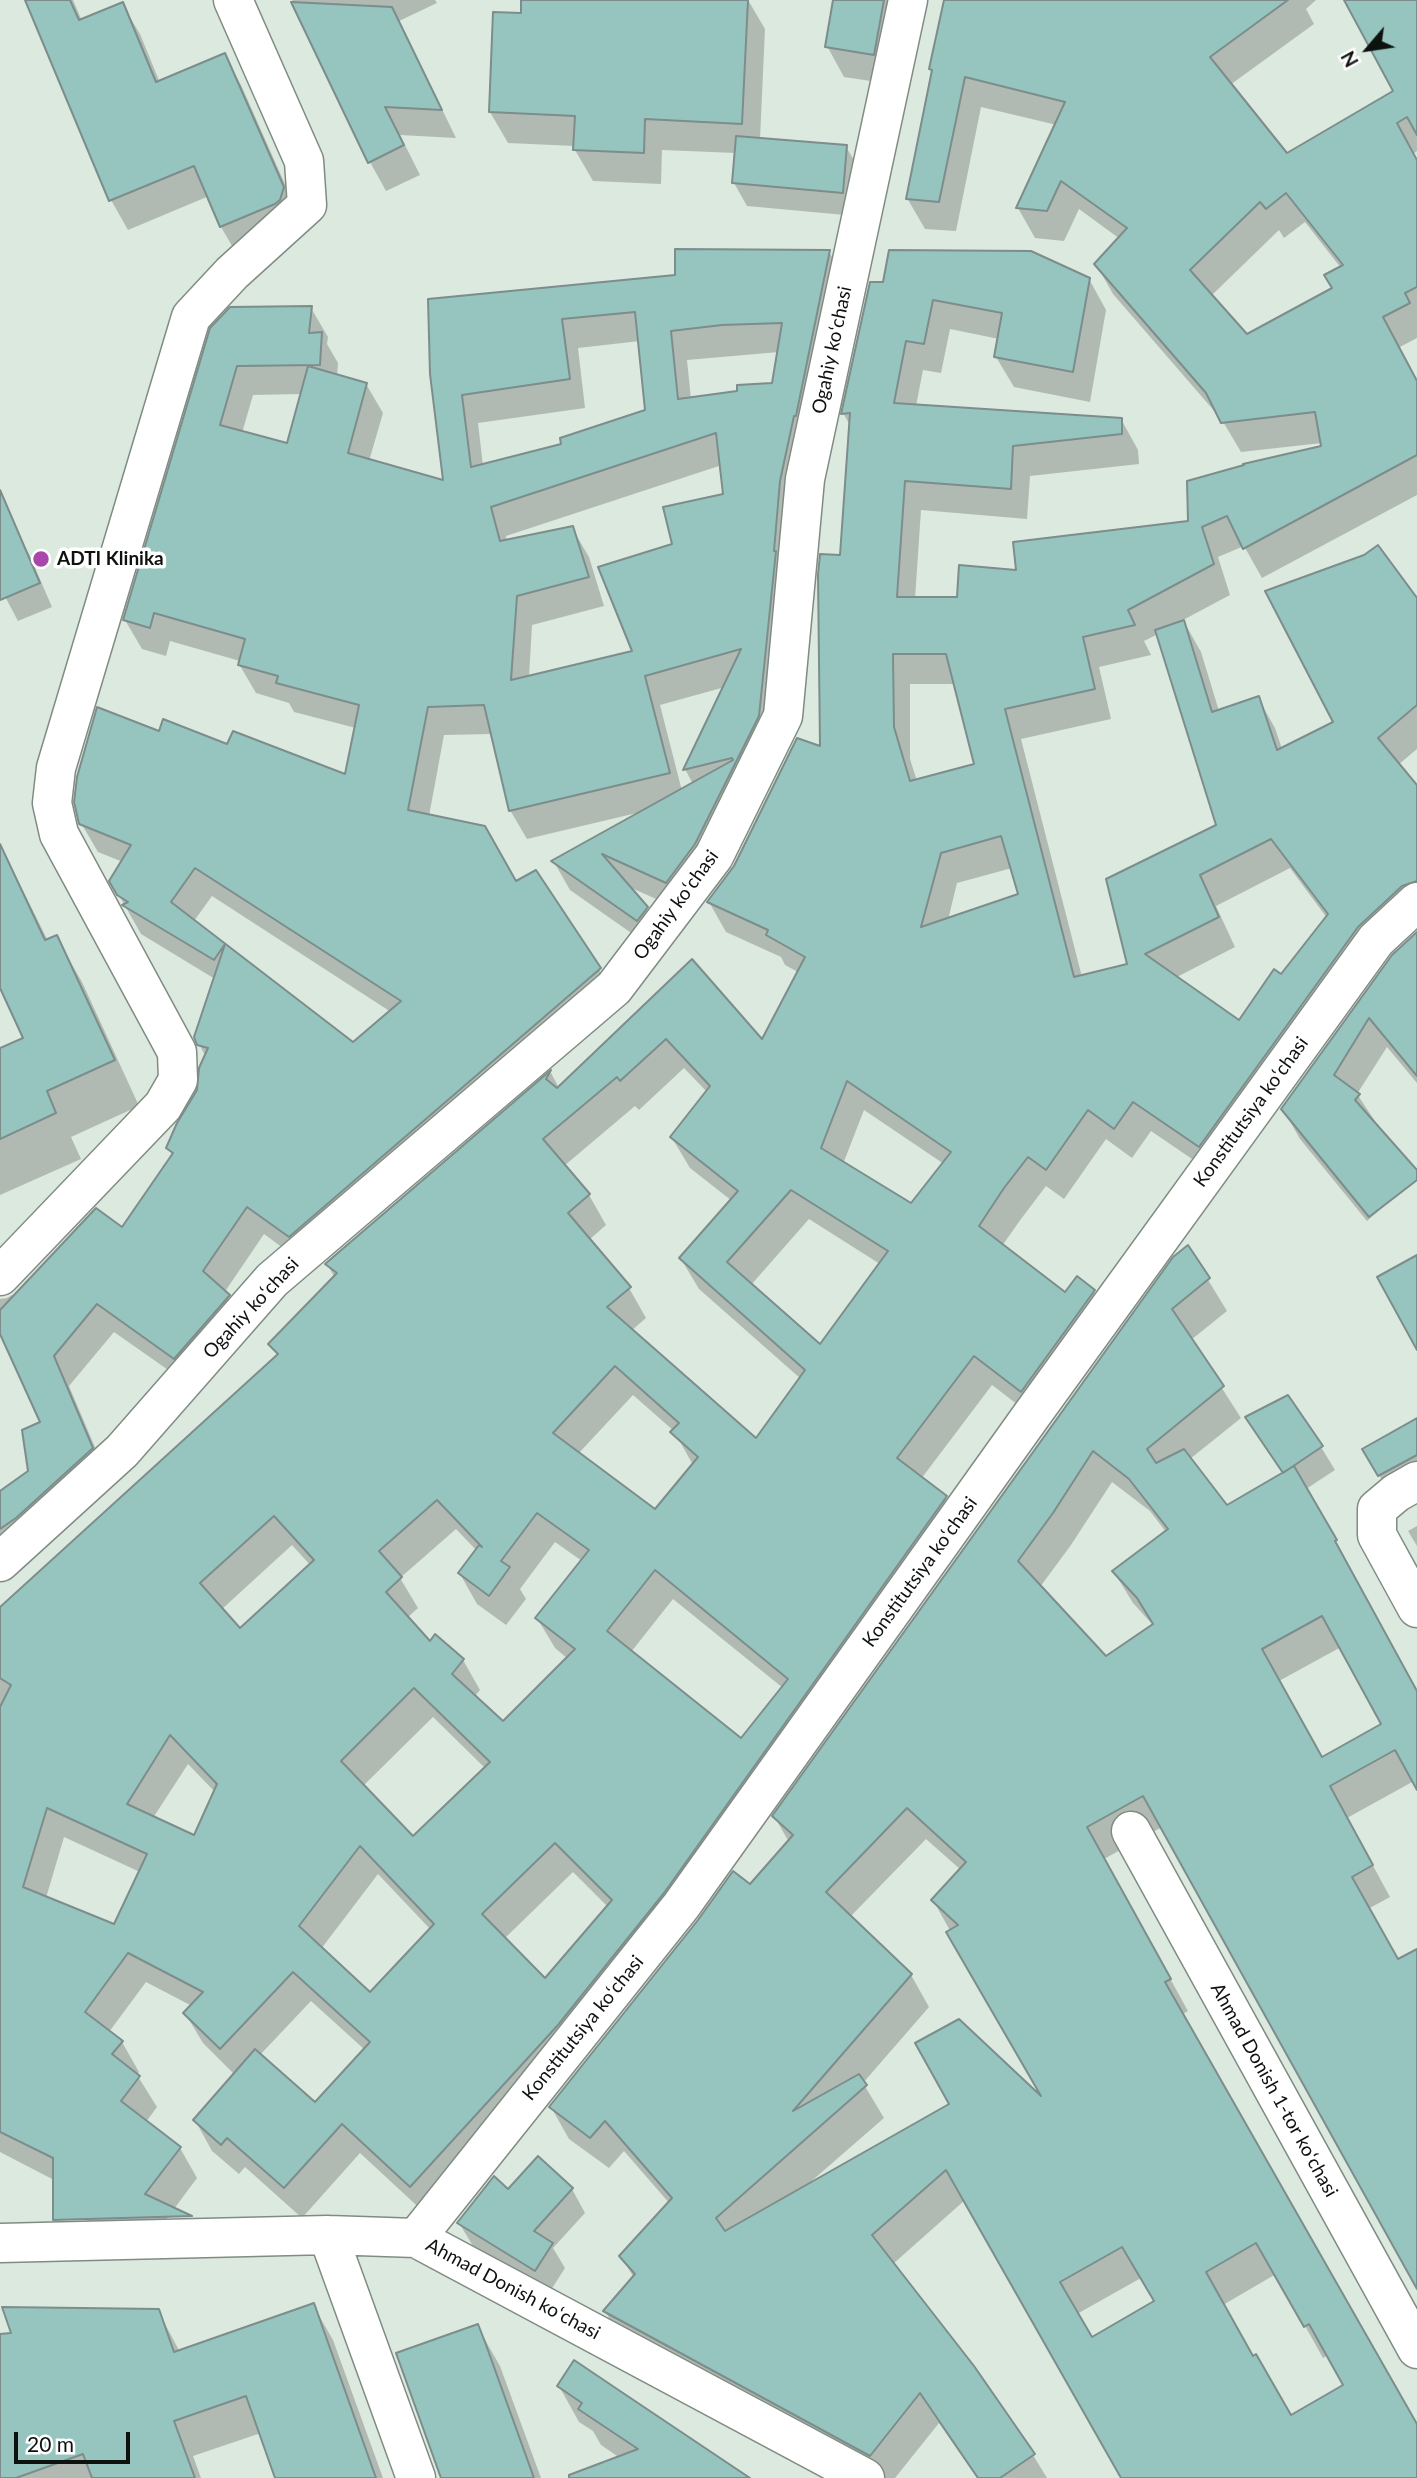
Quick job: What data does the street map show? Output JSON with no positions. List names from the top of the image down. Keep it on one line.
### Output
{"streets":{"street":["Ogahiy koʻchasi","Konstitutsiya koʻchasi","Ahmad Donish 1-tor koʻchasi","Ahmad Donish koʻchasi"]},"crossings":[["Konstitutsiya koʻchasi","Ahmad Donish koʻchasi"]],"places":["ADTI Klinika"],"scale_bar":"20 m","north":"bottom left"}
